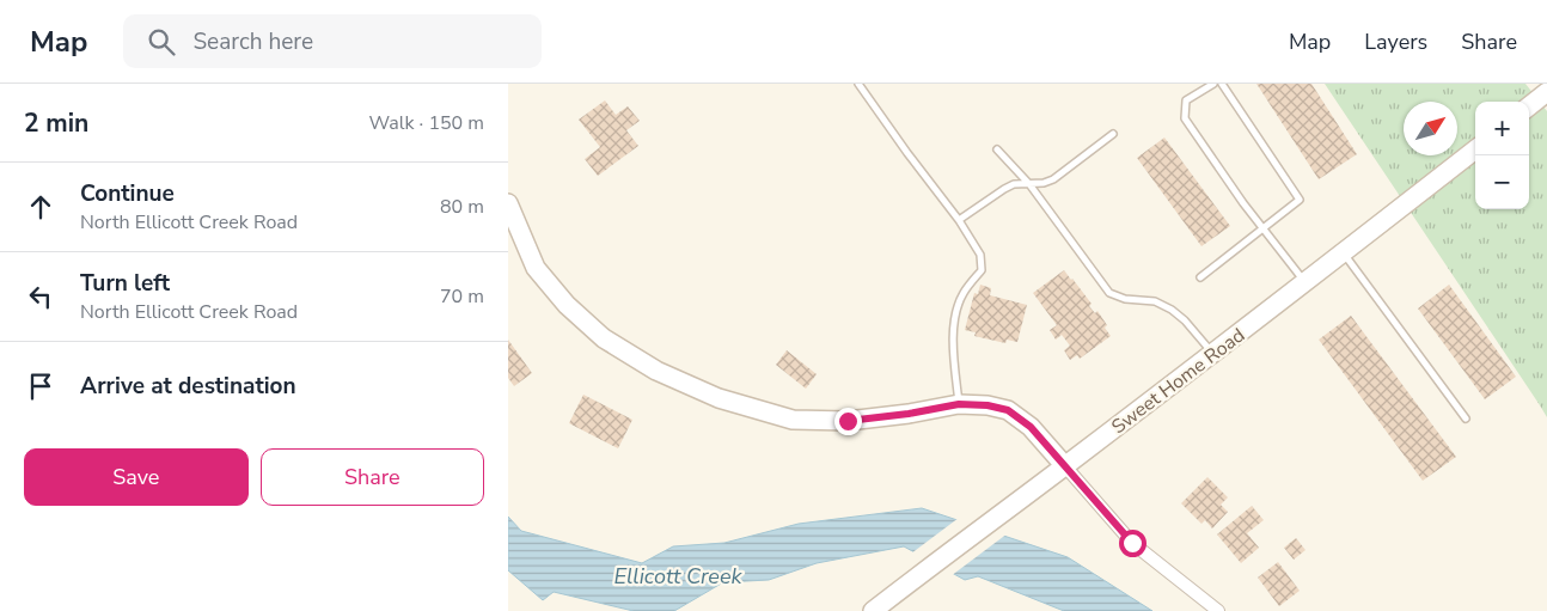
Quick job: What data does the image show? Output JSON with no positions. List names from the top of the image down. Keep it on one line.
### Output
{"streets":{"main road":["Sweet Home Road"]},"water":["Ellicott Creek"],"north":"top right","page":{"header":"Map","search":"Search here","nav":["Map","Layers","Share"],"heading":["2 min","Walk · 150 m"],"map_buttons":["+","−"],"list":[["Continue","North Ellicott Creek Road","80 m"],["Turn left","North Ellicott Creek Road","70 m"],"Arrive at destination"],"buttons":["Save","Share"]}}
